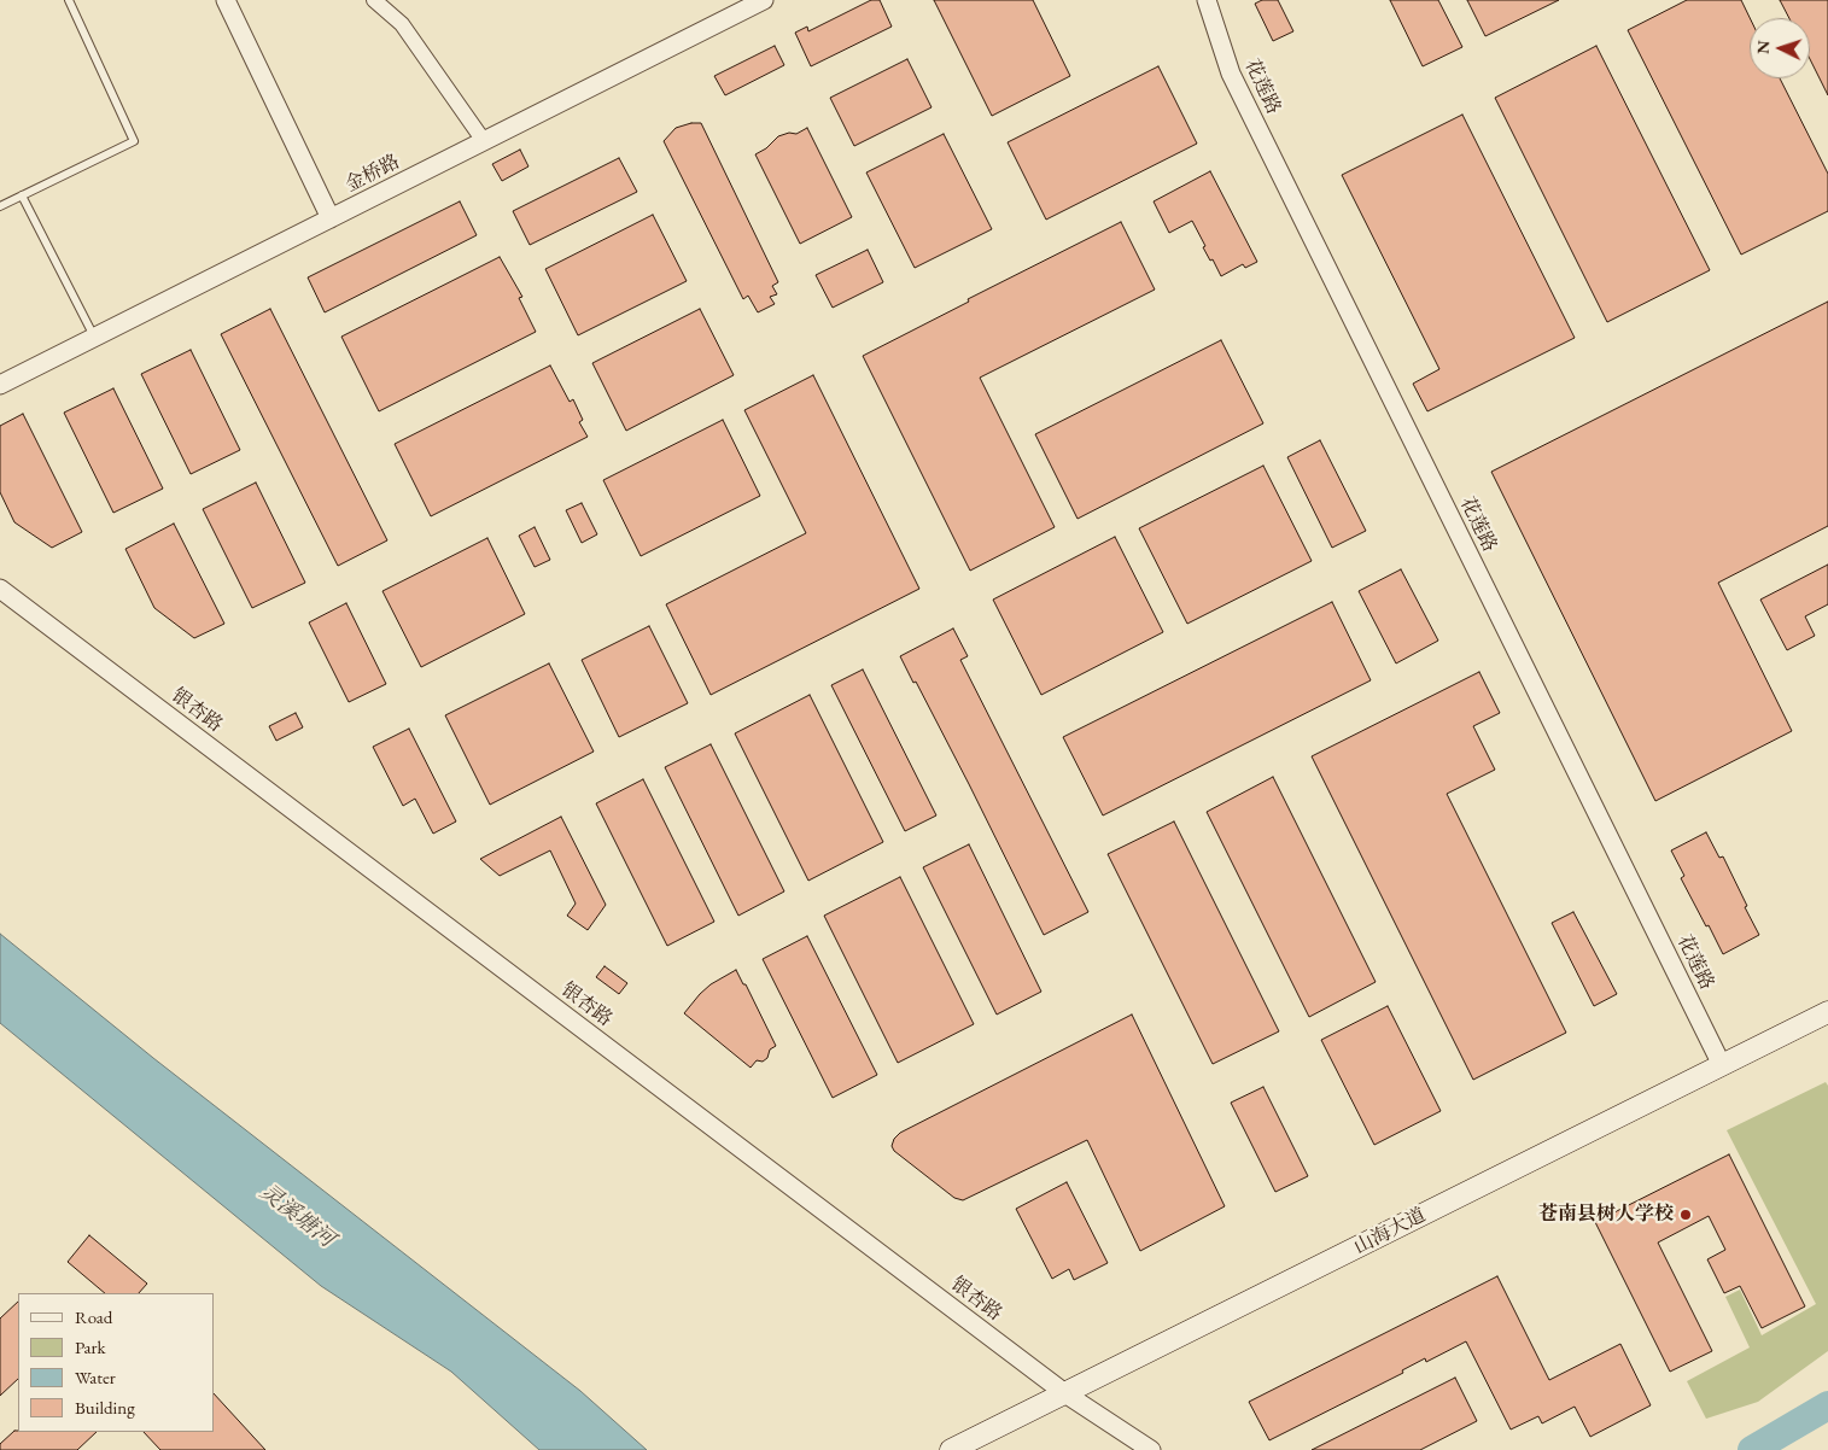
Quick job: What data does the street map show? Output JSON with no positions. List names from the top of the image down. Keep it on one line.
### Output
{"streets":{"main road":["山海大道"],"street":["花莲路","金桥路","银杏路"]},"crossings":[["花莲路","山海大道"],["银杏路","山海大道"]],"water":["灵溪塘河"],"places":["苍南县树人学校"],"legend":["Road","Park","Water","Building"],"north":"left"}
